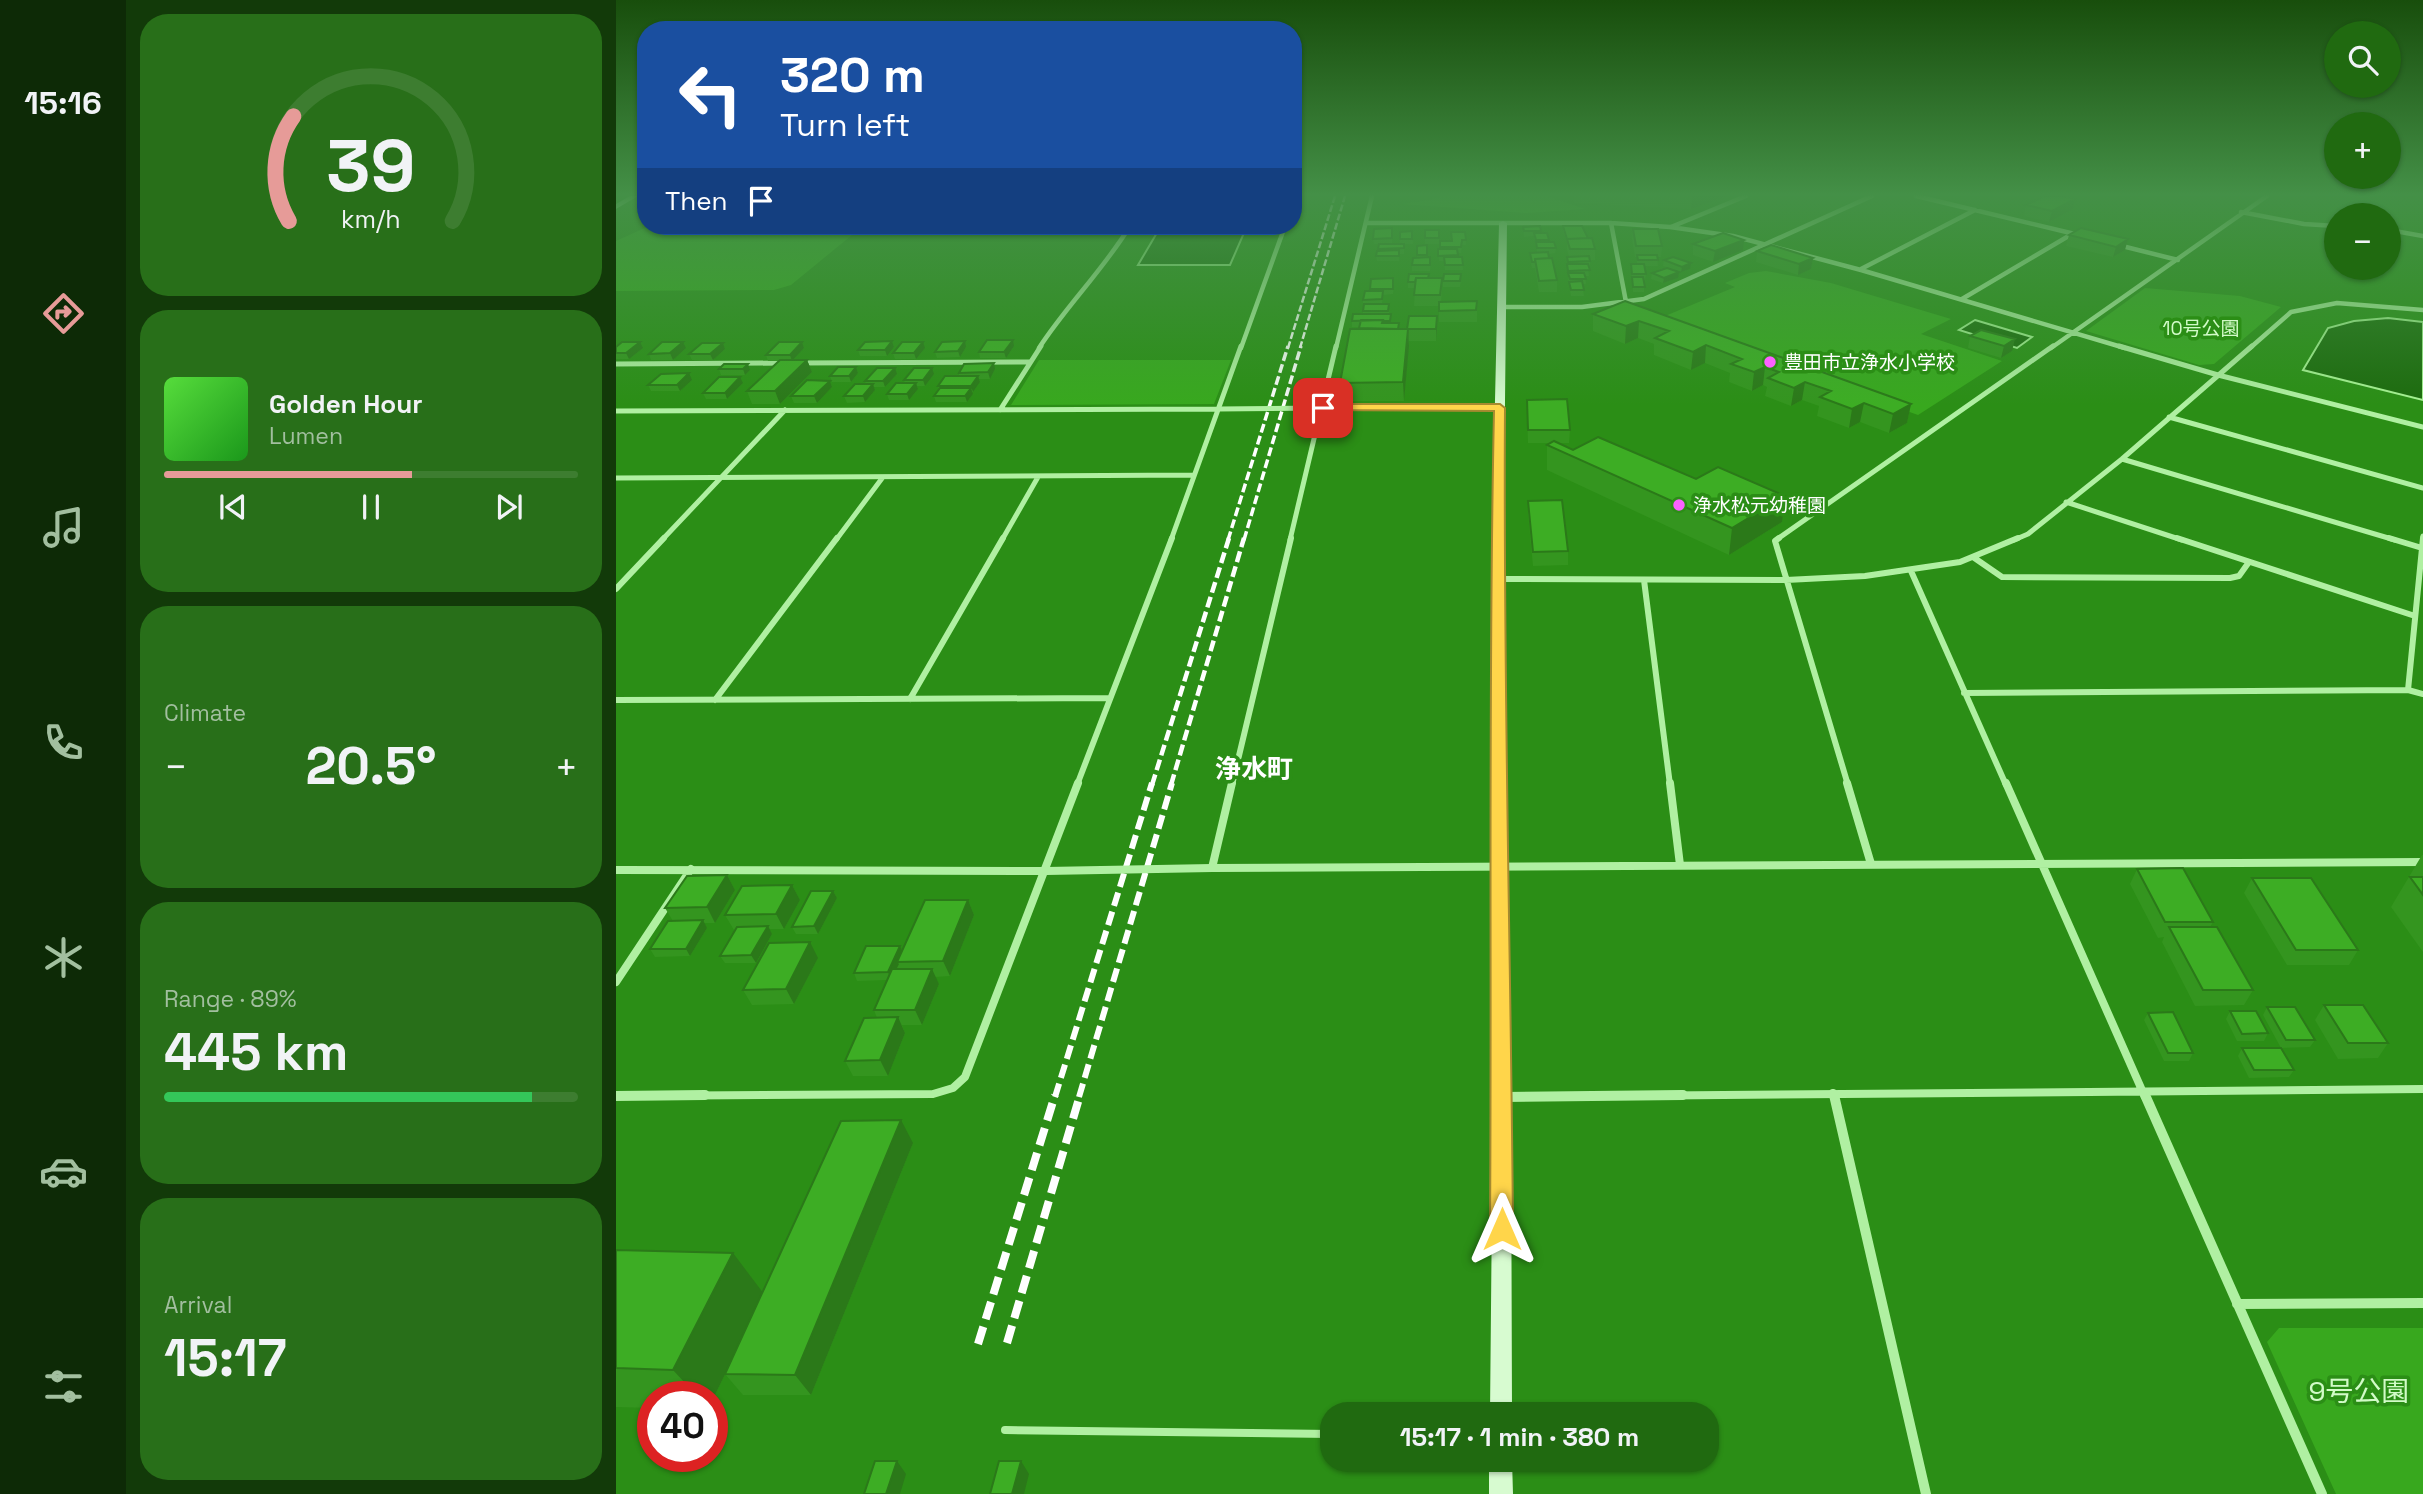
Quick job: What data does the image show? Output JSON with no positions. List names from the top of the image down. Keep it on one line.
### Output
{"districts":["浄水町"],"parks":["10号公園","9号公園"],"places":["豊田市立浄水小学校","浄水松元幼稚園"],"page":{"tabs":"15:16","map_buttons":["+","−"],"turn":["320 m","Turn left"],"then":"Then","song":["Golden Hour","Lumen"],"tile":["Climate",["Range · 89%","445 km"],["Arrival","15:17"]],"heat":["−","20.5°","+"],"limit":"40","trip":"15:17 · 1 min · 380 m","gauge":["39","km/h"]}}
